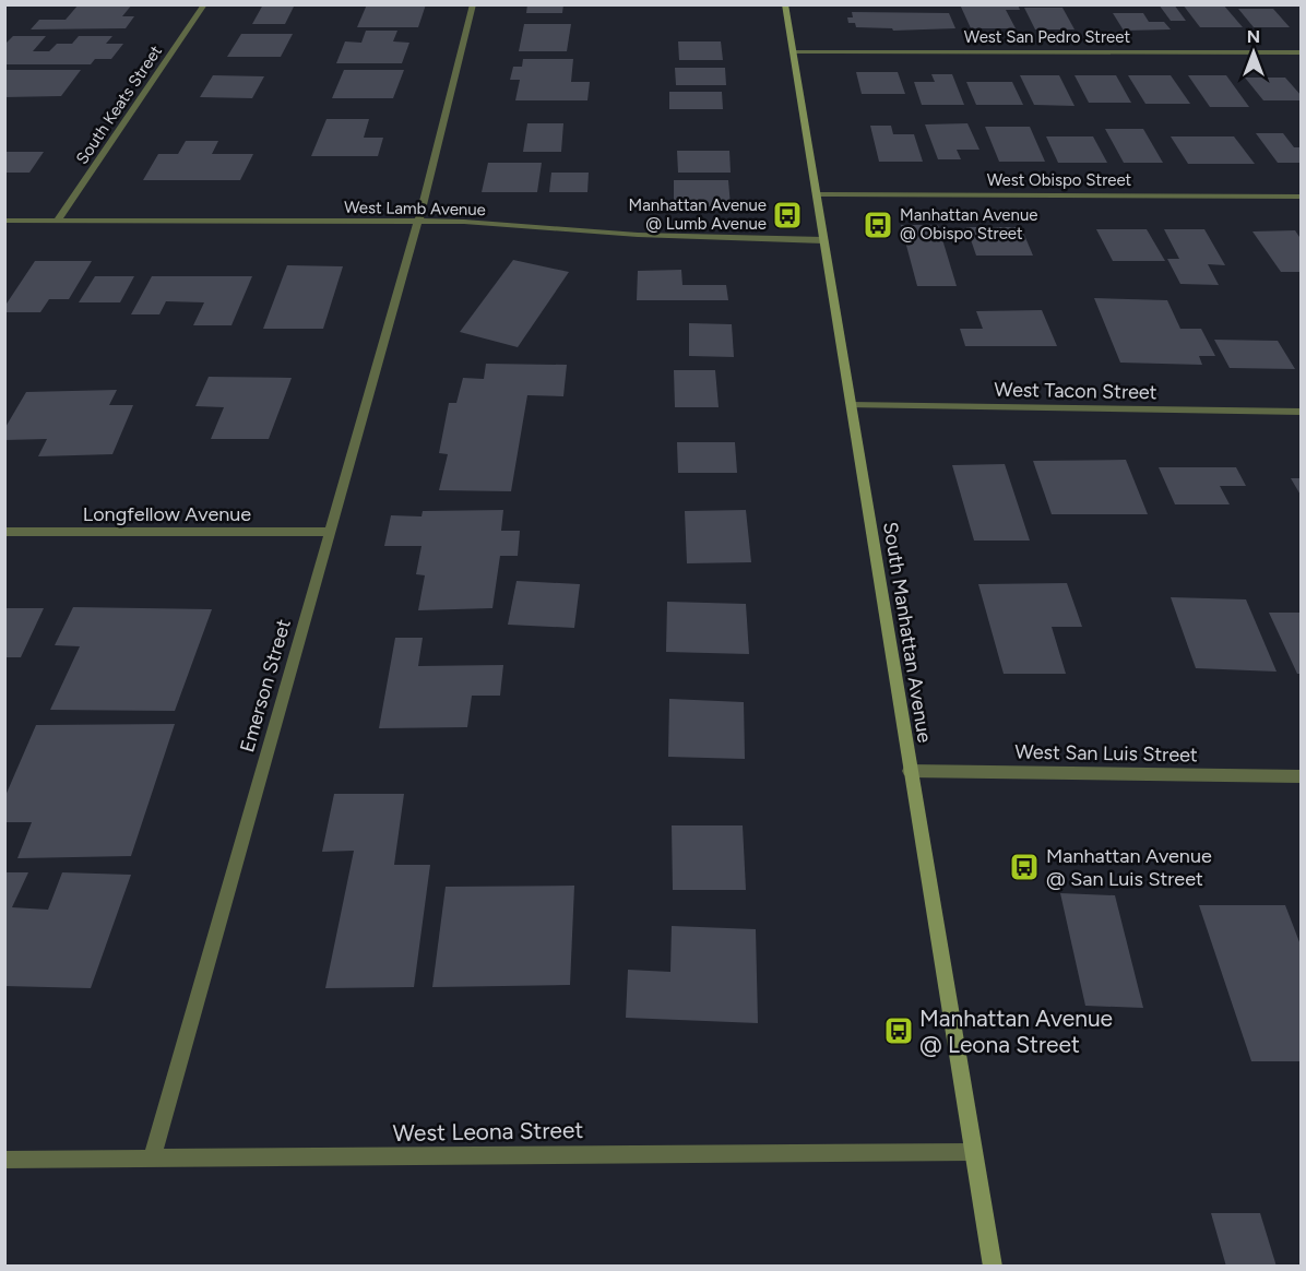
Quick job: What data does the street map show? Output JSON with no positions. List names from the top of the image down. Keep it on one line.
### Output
{"streets":{"main road":["South Manhattan Avenue"],"street":["West San Pedro Street","South Keats Street","West Obispo Street","West Lamb Avenue","West Tacon Street","Longfellow Avenue","Emerson Street","West San Luis Street","West Leona Street"]},"crossings":[["West San Pedro Street","South Manhattan Avenue"],["South Keats Street","West Lamb Avenue"],["West Obispo Street","South Manhattan Avenue"],["West Lamb Avenue","South Manhattan Avenue"],["West Lamb Avenue","Emerson Street"],["West Tacon Street","South Manhattan Avenue"],["Longfellow Avenue","Emerson Street"],["South Manhattan Avenue","West San Luis Street"],["South Manhattan Avenue","West Leona Street"],["Emerson Street","West Leona Street"]],"places":{"bus stop":["Manhattan Avenue @ Lumb Avenue","Manhattan Avenue @ Obispo Street","Manhattan Avenue @ San Luis Street","Manhattan Avenue @ Leona Street"]},"north":"top"}
